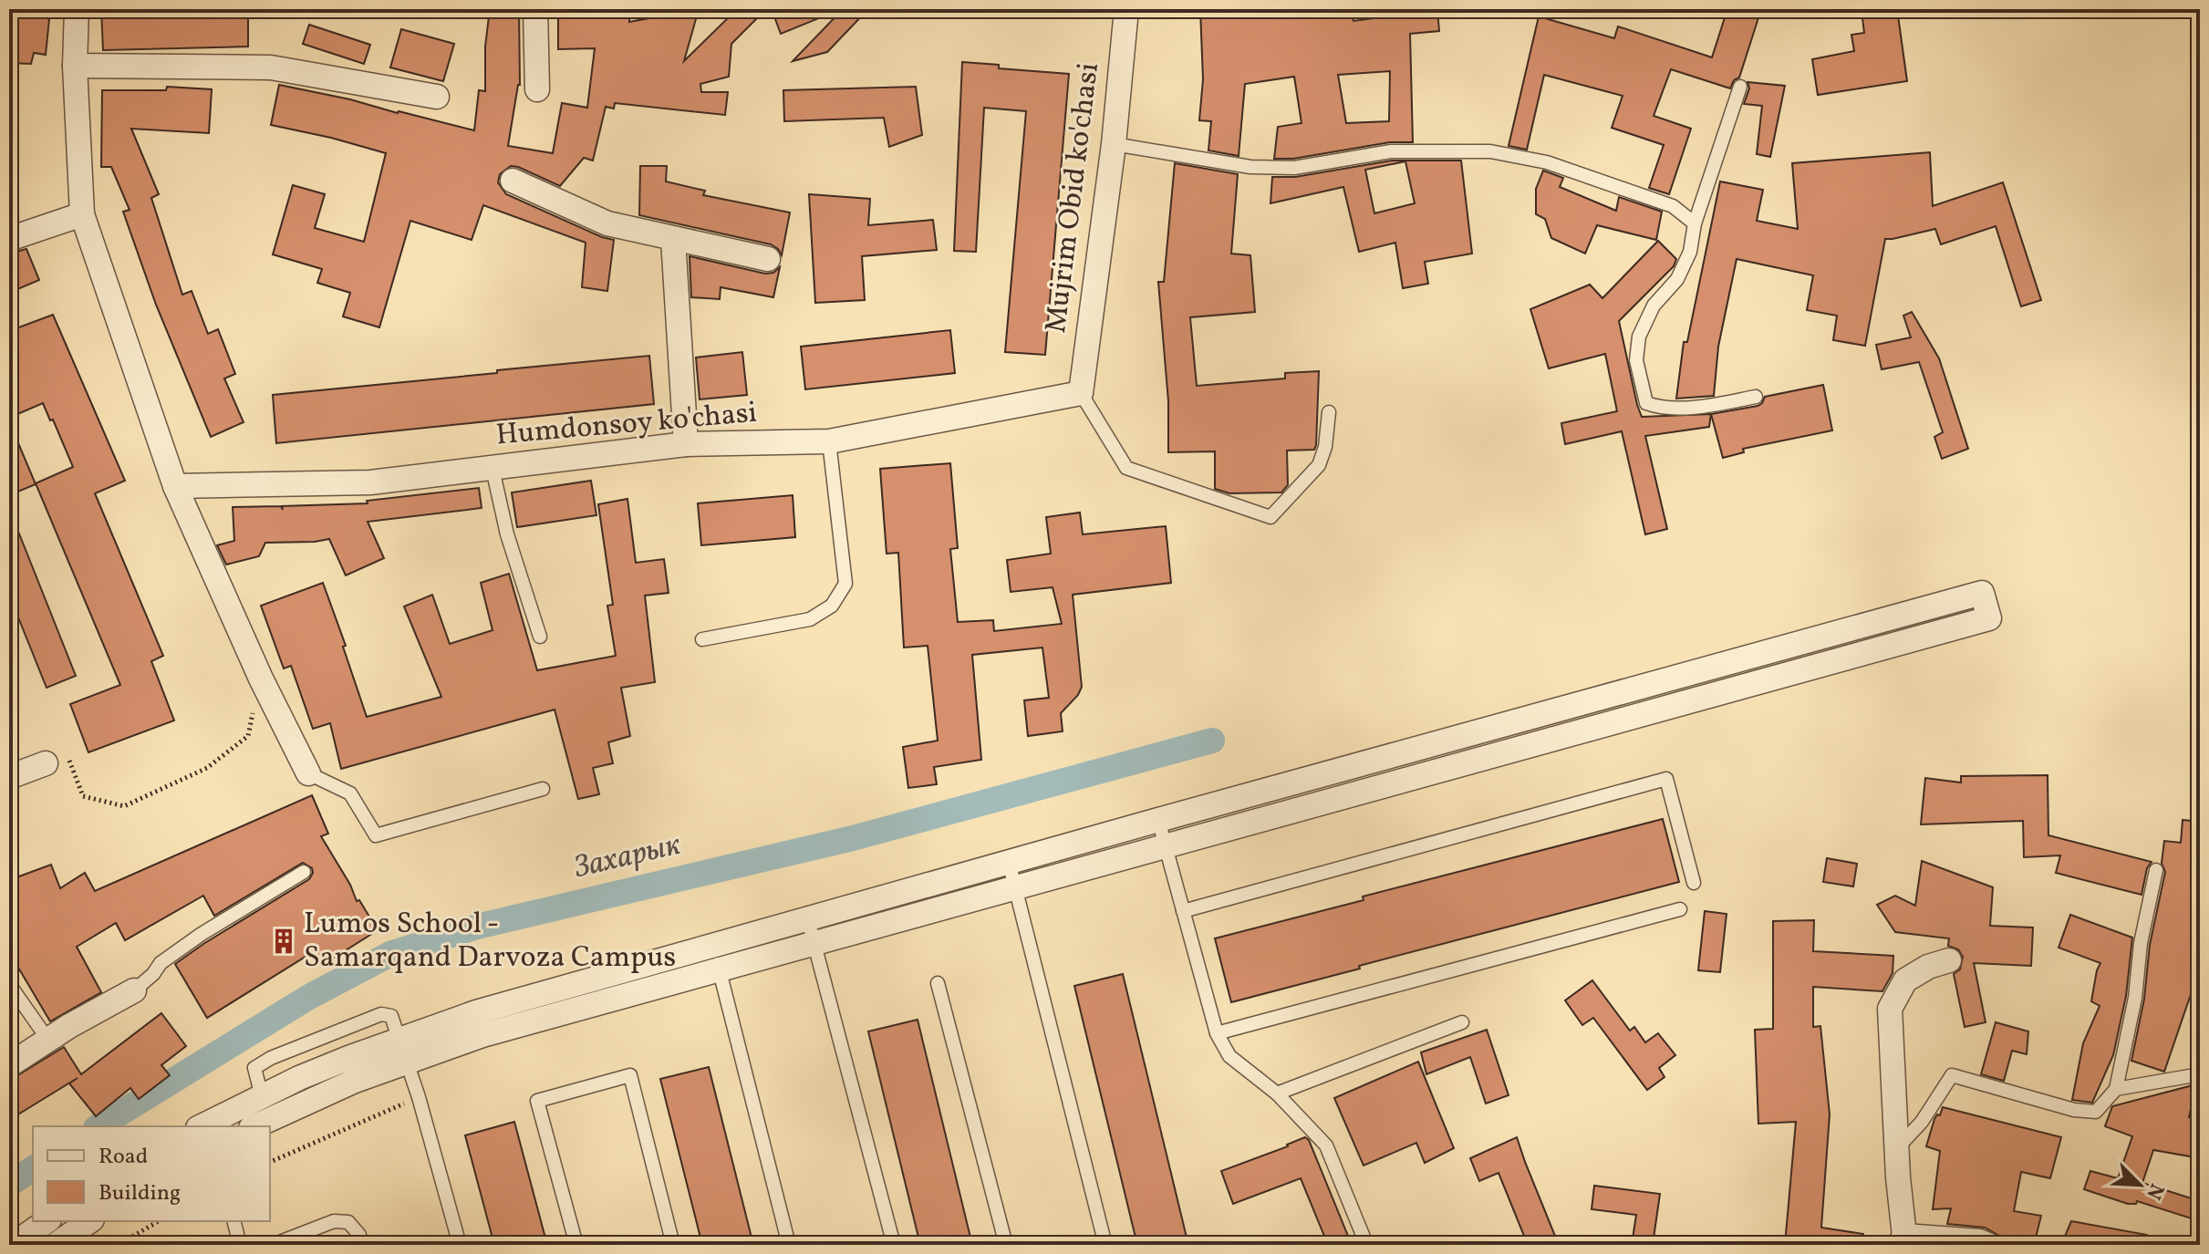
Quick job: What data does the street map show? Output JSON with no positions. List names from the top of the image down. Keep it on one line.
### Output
{"streets":{"street":["Mujrim Obid ko'chasi","Humdonsoy ko'chasi"]},"crossings":[["Mujrim Obid ko'chasi","Humdonsoy ko'chasi"]],"water":["Захарык"],"places":{"building":["Lumos School - Samarqand Darvoza Campus"]},"legend":["Road","Building"],"north":"bottom right"}
